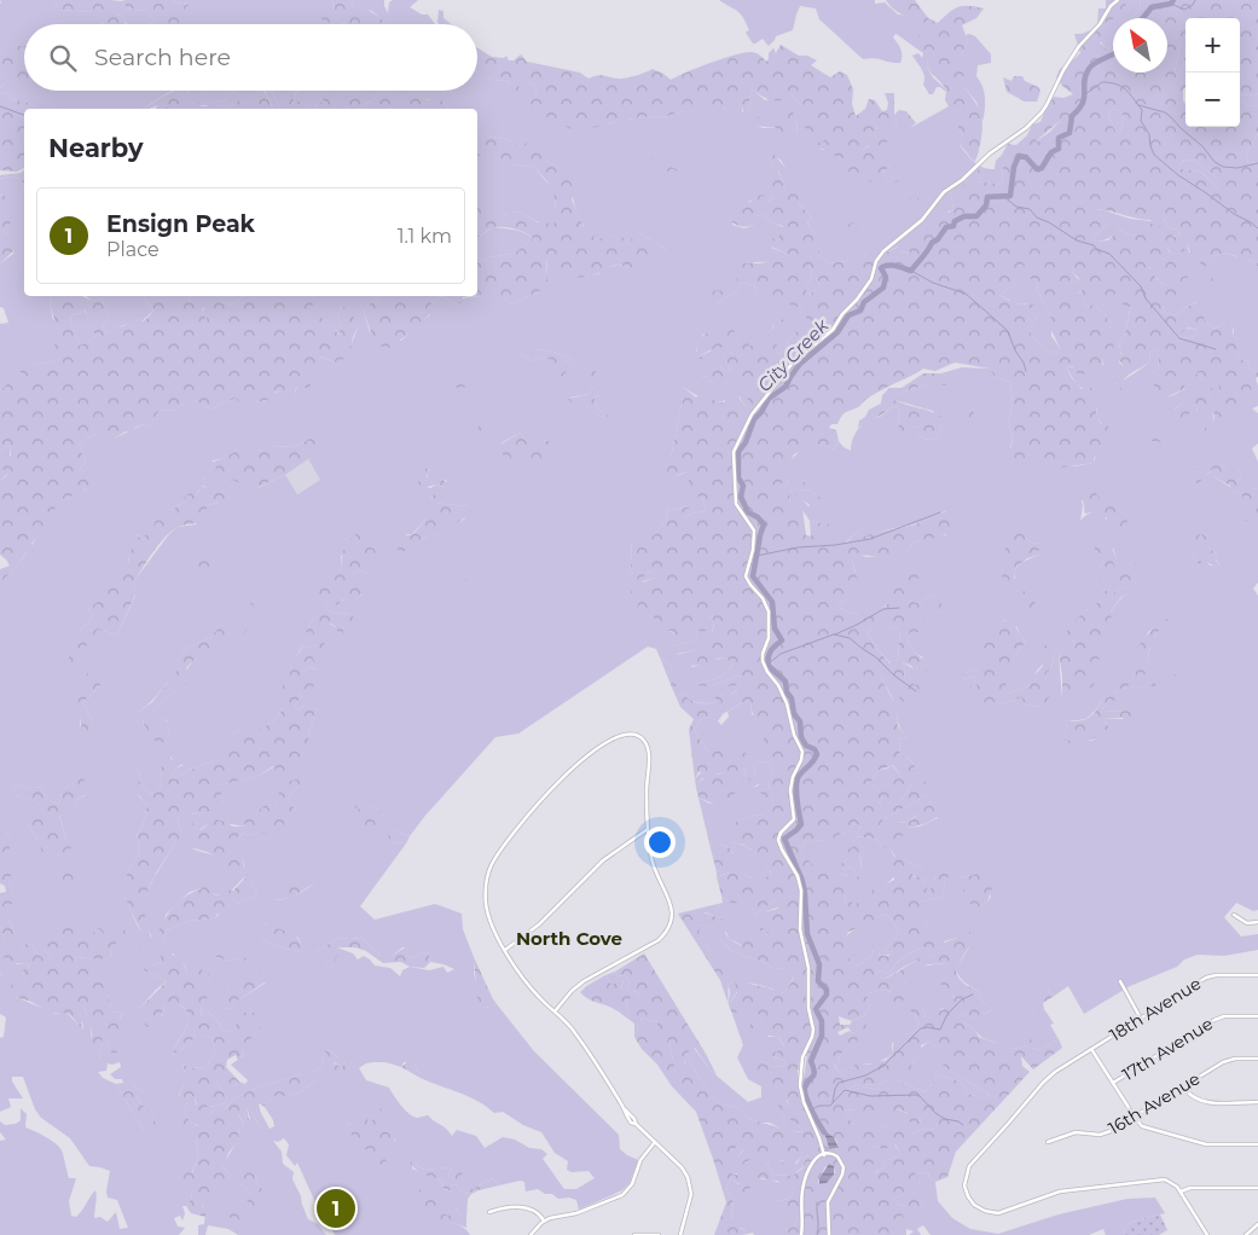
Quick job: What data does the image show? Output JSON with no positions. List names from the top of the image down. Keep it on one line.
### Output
{"streets":{"street":["18th Avenue","17th Avenue","16th Avenue"]},"districts":["North Cove"],"water":["City Creek"],"north":"top left","page":{"map_buttons":["+","−"],"search":"Search here","heading":"Nearby","list":[{"mark":"1","name":"Ensign Peak","note":"Place","value":"1.1 km"}],"pins":"1"}}
